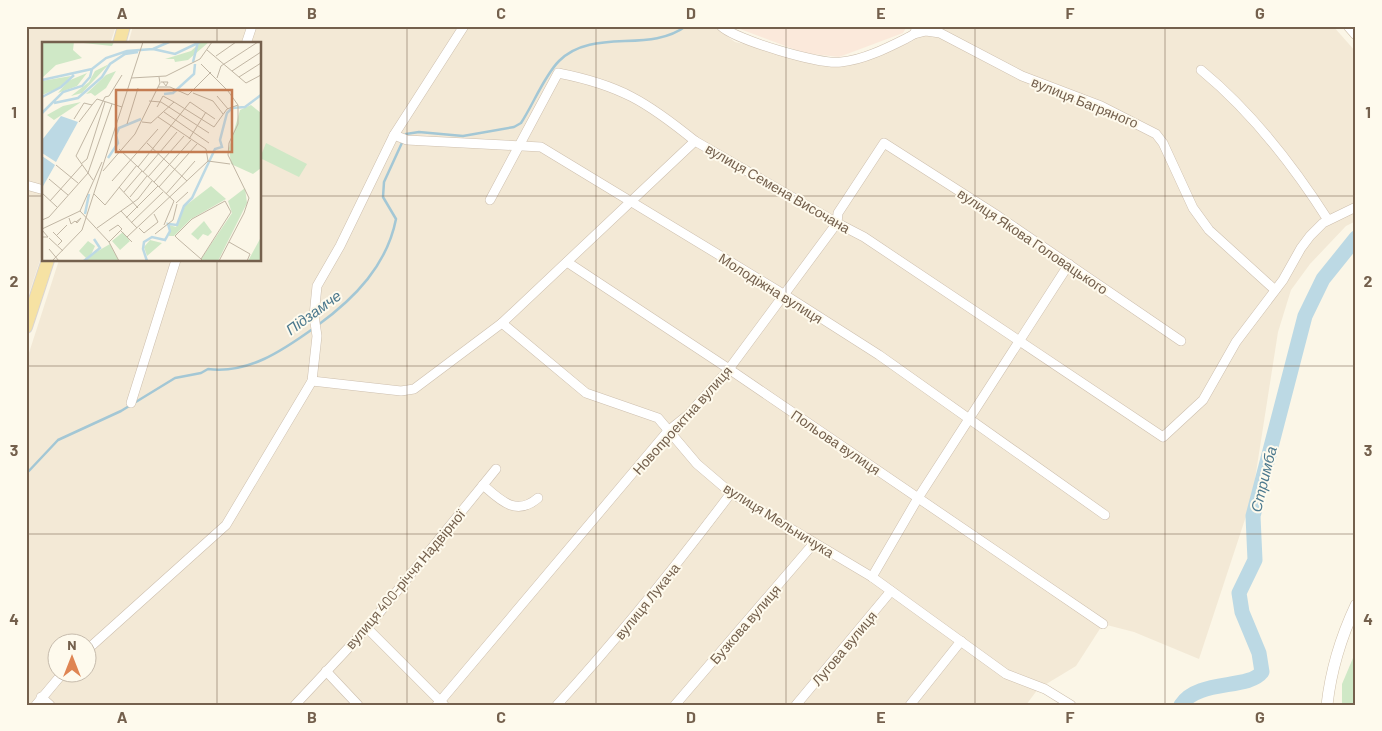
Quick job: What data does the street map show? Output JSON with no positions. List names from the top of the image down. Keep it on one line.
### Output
{"streets":{"street":["вулиця Багряного","вулиця Семена Височана","вулиця Якова Головацького","Молодіжна вулиця","Новопроектна вулиця","Польова вулиця","вулиця Мельничука","вулиця 400-річчя Надвірної","вулиця Лукача","Бузкова вулиця","Лугова вулиця"]},"crossings":[["вулиця Багряного","вулиця Семена Височана"],["вулиця Семена Височана","Молодіжна вулиця"],["вулиця Семена Височана","Новопроектна вулиця"],["вулиця Семена Височана","Польова вулиця"],["вулиця Семена Височана","вулиця Мельничука"],["вулиця Якова Головацького","Новопроектна вулиця"],["Молодіжна вулиця","Новопроектна вулиця"],["Новопроектна вулиця","Польова вулиця"],["Новопроектна вулиця","вулиця Мельничука"],["вулиця Мельничука","вулиця Лукача"],["вулиця Мельничука","Бузкова вулиця"],["вулиця Мельничука","Лугова вулиця"]],"water":["Підзамче","Стримба"],"north":"top","grid":{"columns":["A","B","C","D","E","F","G"],"rows":["1","2","3","4"]}}
